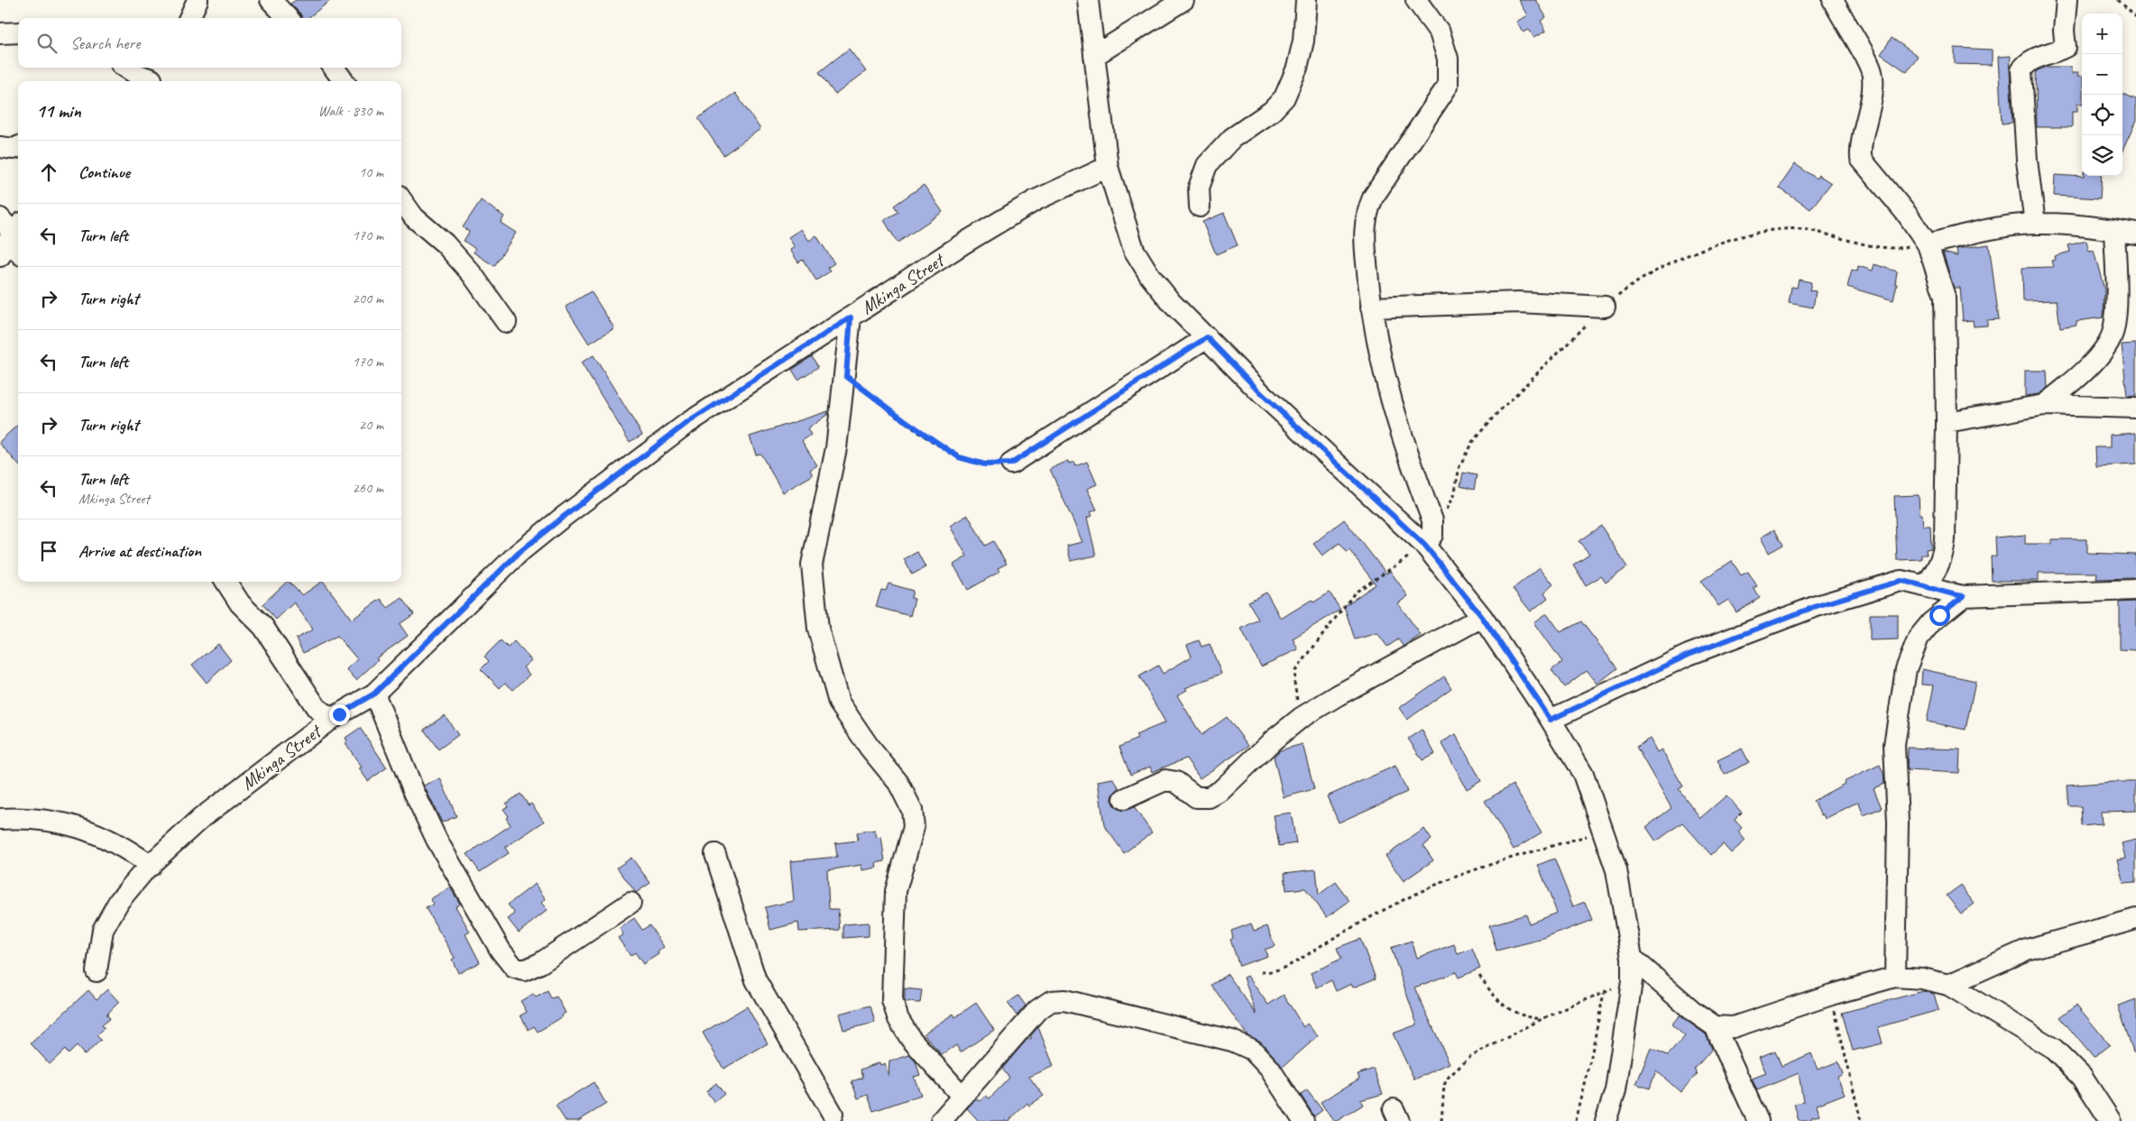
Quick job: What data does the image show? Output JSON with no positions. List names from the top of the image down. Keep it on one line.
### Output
{"streets":{"street":["Mkinga Street"]},"page":{"map_buttons":["+","−"],"search":"Search here","heading":["11 min","Walk · 830 m"],"list":[["Continue","10 m"],["Turn left","170 m"],["Turn right","200 m"],["Turn left","170 m"],["Turn right","20 m"],["Turn left","Mkinga Street","260 m"],"Arrive at destination"]}}
